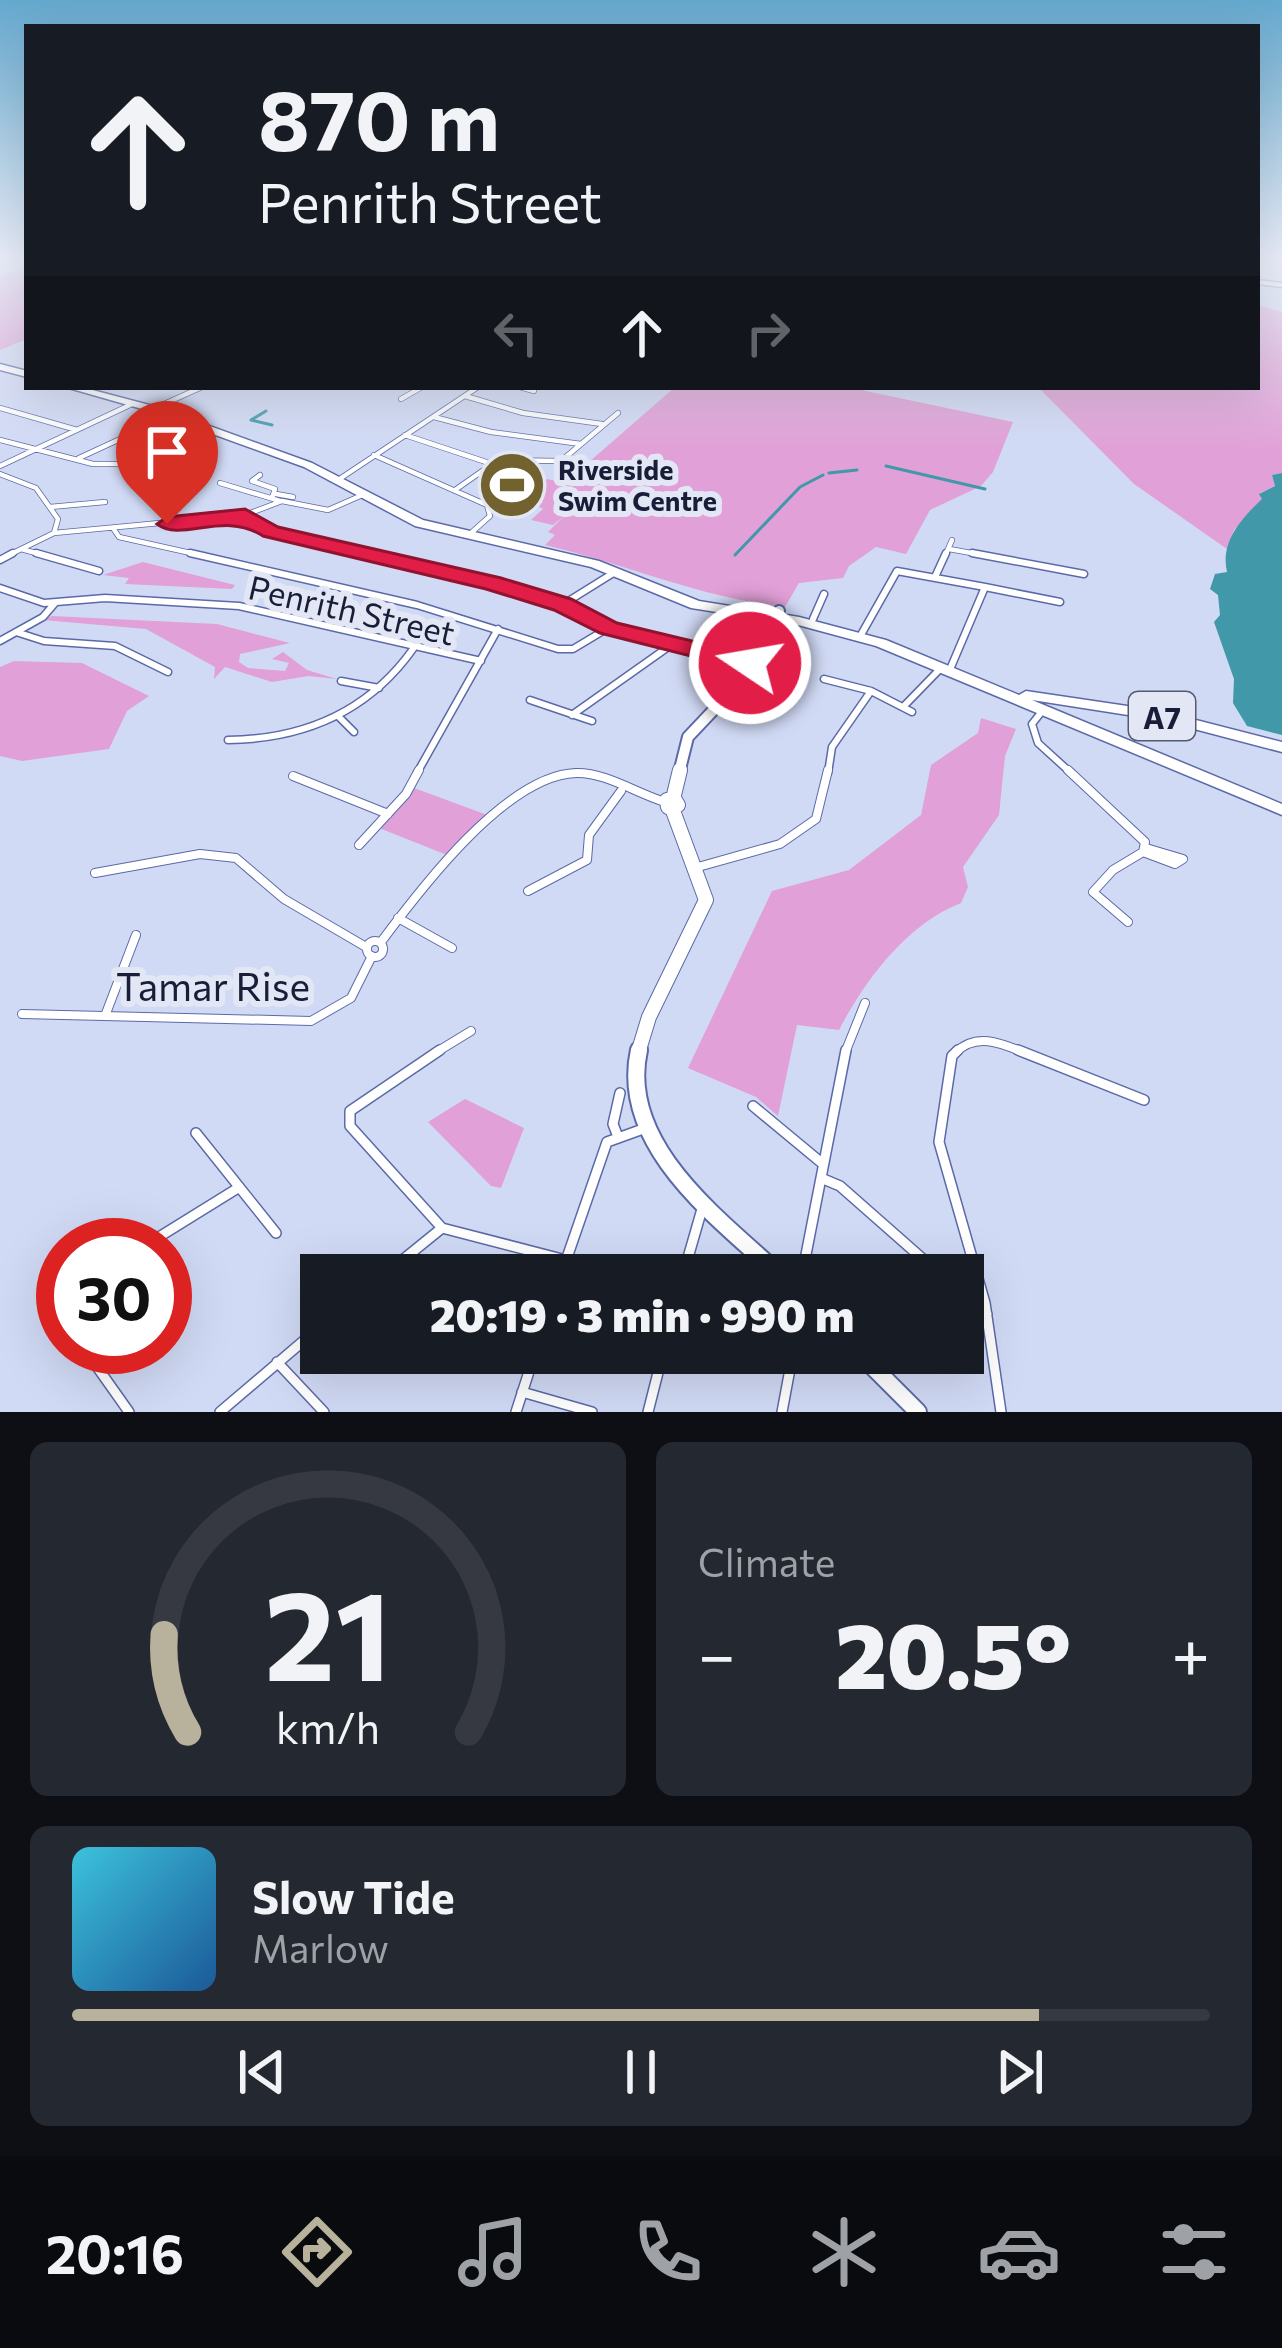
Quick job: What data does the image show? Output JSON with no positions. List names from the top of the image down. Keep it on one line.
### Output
{"streets":{"highway":["A7"],"street":["Penrith Street","Tamar Rise"]},"places":{"sports":["Riverside Swim Centre"]},"page":{"turn":["870 m","Penrith Street"],"limit":"30","trip":"20:19 · 3 min · 990 m","tile":"Climate","heat":["−","20.5°","+"],"song":["Slow Tide","Marlow"],"tabs":"20:16","gauge":["21","km/h"]}}
